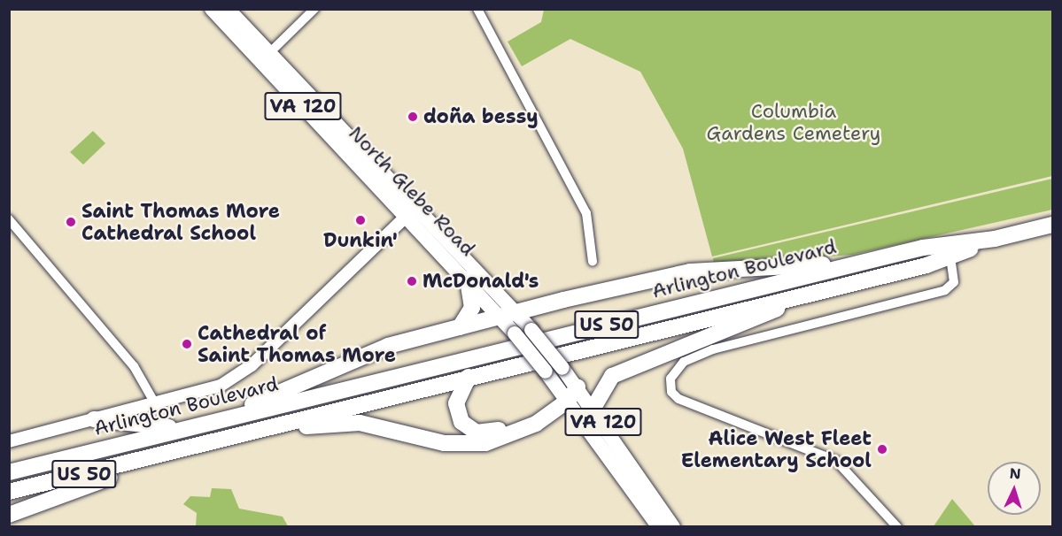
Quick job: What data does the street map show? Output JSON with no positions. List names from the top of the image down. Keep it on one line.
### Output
{"streets":{"highway":["Arlington Boulevard","US 50"],"main road":["VA 120","North Glebe Road"]},"crossings":[["VA 120","North Glebe Road"]],"parks":["Columbia Gardens Cemetery"],"places":["doña bessy","Dunkin'","Saint Thomas More Cathedral School","McDonald's","Cathedral of Saint Thomas More","Alice West Fleet Elementary School"],"north":"top"}
